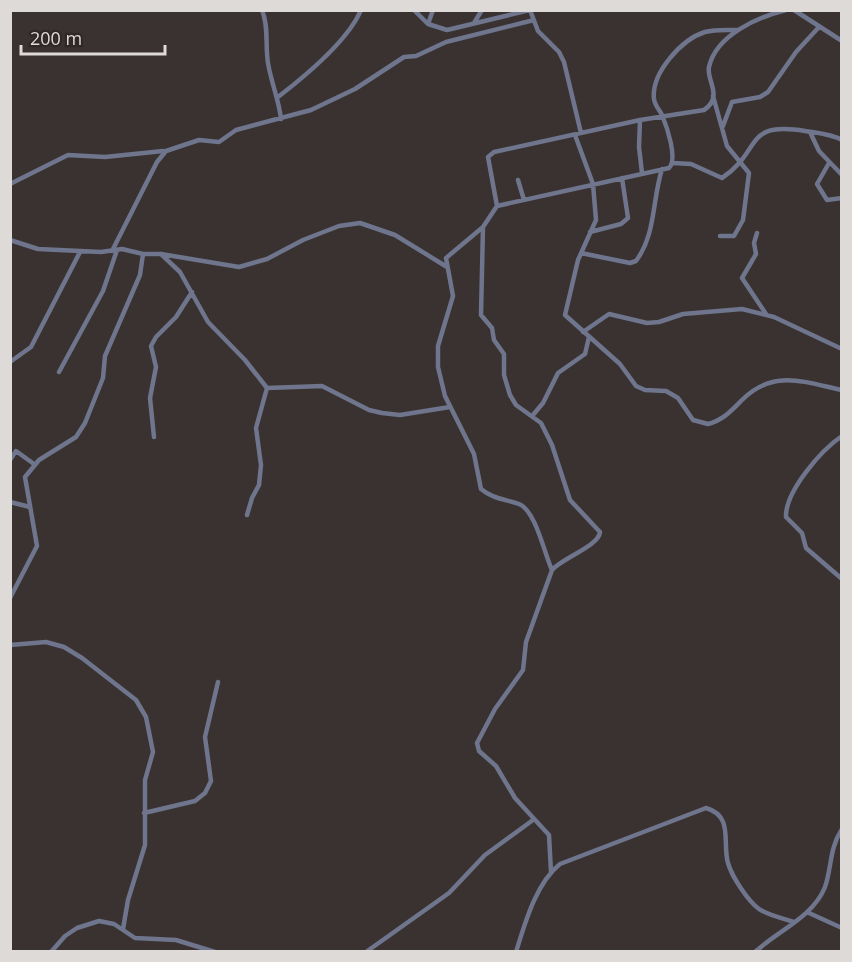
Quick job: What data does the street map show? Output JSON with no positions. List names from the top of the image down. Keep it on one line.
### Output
{"scale_bar":"200 m"}
